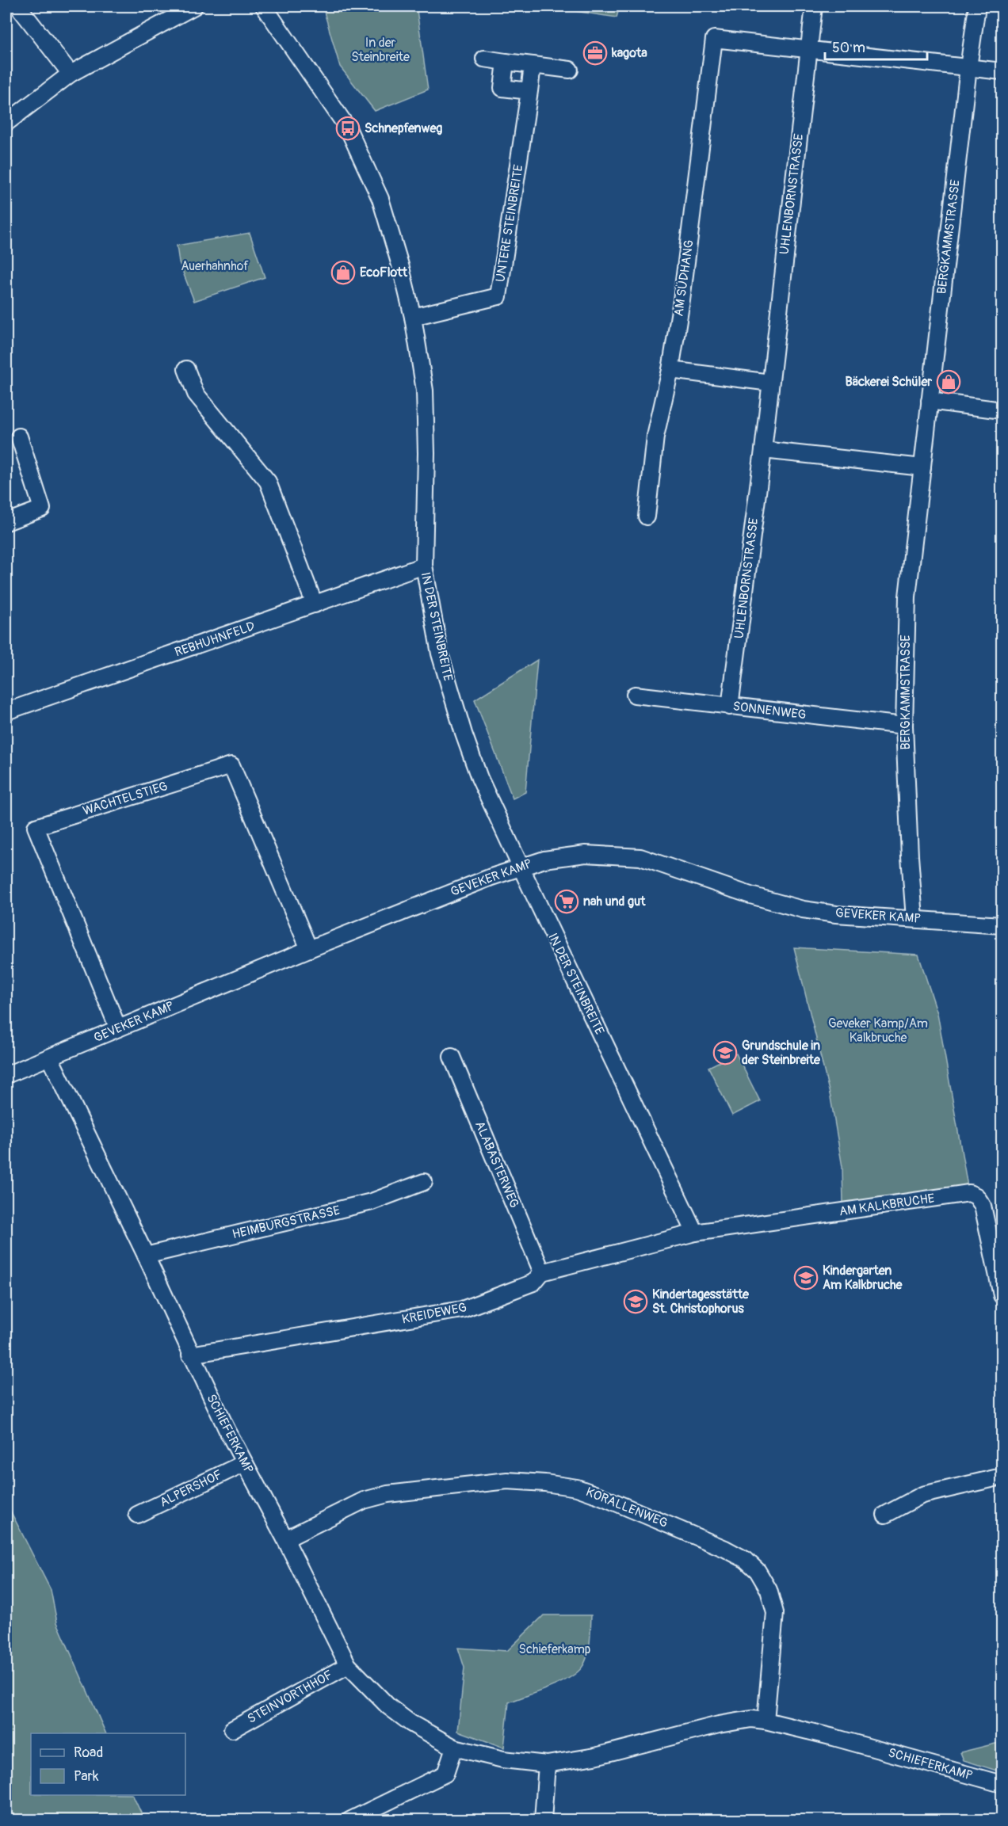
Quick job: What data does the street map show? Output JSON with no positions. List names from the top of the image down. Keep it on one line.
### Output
{"streets":{"street":["UHLENBORNSTRASSE","UNTERE STEINBREITE","BERGKAMMSTRASSE","AM SÜDHANG","IN DER STEINBREITE","REBHUHNFELD","SONNENWEG","WACHTELSTIEG","GEVEKER KAMP","ALABASTERWEG","AM KALKBRUCHE","HEIMBURGSTRASSE","KREIDEWEG","SCHIEFERKAMP","ALPERSHOF","KORALLENWEG","STEINVORTHHOF"]},"crossings":[["UHLENBORNSTRASSE","AM SÜDHANG"],["UHLENBORNSTRASSE","SONNENWEG"],["UNTERE STEINBREITE","IN DER STEINBREITE"],["BERGKAMMSTRASSE","SONNENWEG"],["BERGKAMMSTRASSE","GEVEKER KAMP"],["IN DER STEINBREITE","REBHUHNFELD"],["IN DER STEINBREITE","GEVEKER KAMP"],["IN DER STEINBREITE","AM KALKBRUCHE"],["IN DER STEINBREITE","KREIDEWEG"],["WACHTELSTIEG","GEVEKER KAMP"],["GEVEKER KAMP","SCHIEFERKAMP"],["ALABASTERWEG","KREIDEWEG"],["AM KALKBRUCHE","KREIDEWEG"],["HEIMBURGSTRASSE","SCHIEFERKAMP"],["KREIDEWEG","SCHIEFERKAMP"],["SCHIEFERKAMP","ALPERSHOF"],["SCHIEFERKAMP","KORALLENWEG"],["SCHIEFERKAMP","STEINVORTHHOF"]],"parks":["In der Steinbreite","Auerhahnhof","Geveker Kamp/Am Kalkbruche","Schieferkamp"],"places":{"office":["kagota"],"bus stop":["Schnepfenweg"],"shop":["EcoFlott","Bäckerei Schüler"],"supermarket":["nah und gut"],"school or university":["Grundschule in der Steinbreite","Kindergarten Am Kalkbruche","Kindertagesstätte St. Christophorus"]},"legend":["Road","Park"],"scale_bar":"50 m"}
